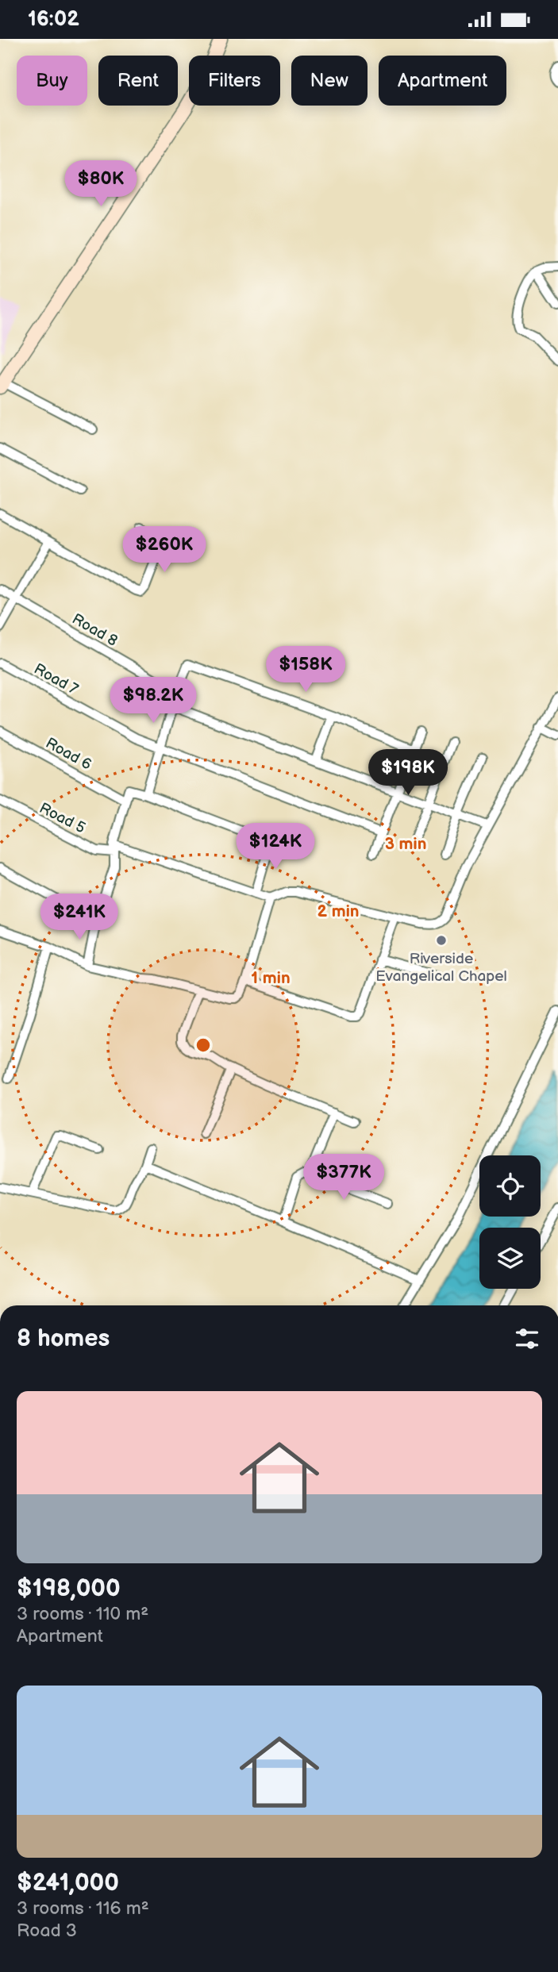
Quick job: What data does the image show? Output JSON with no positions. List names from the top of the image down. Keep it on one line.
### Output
{"streets":{"street":["Road 8","Road 7","Road 6","Road 5"]},"places":["Riverside Evangelical Chapel"],"page":{"status":"16:02","chip":["Buy","Rent","Filters","New","Apartment"],"price":["$80K","$260K","$158K","$98.2K","$198K","$124K","$241K","$377K"],"heading":"8 homes","list":[{"name":"$198,000","note":"3 rooms · 110 m² · Apartment"},{"name":"$241,000","note":"3 rooms · 116 m² · Road 3"}]},"rings":["3 min","2 min","1 min"]}
